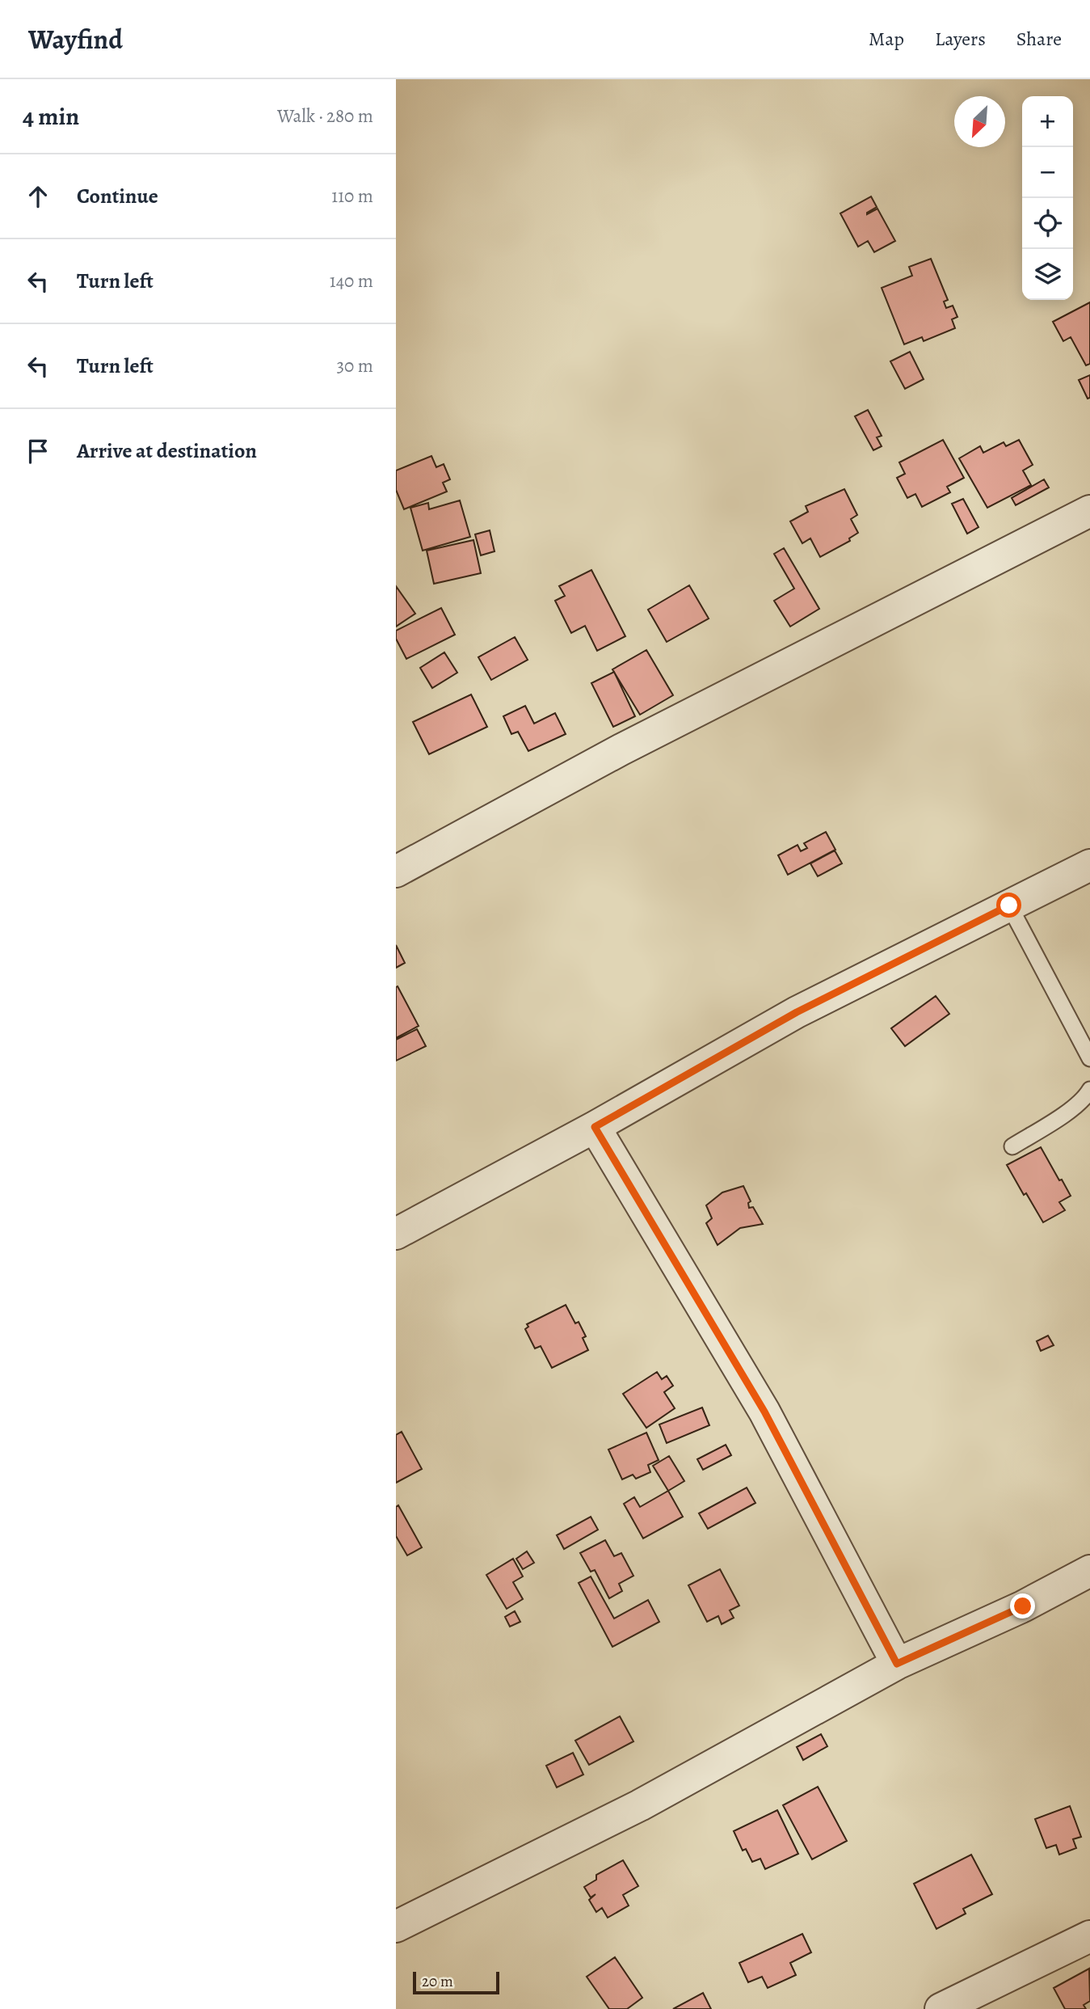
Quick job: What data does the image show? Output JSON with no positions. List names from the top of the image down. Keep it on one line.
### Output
{"scale_bar":"20 m","north":"bottom left","page":{"header":"Wayfind","nav":["Map","Layers","Share"],"heading":["4 min","Walk · 280 m"],"map_buttons":["+","−"],"list":[["Continue","110 m"],["Turn left","140 m"],["Turn left","30 m"],"Arrive at destination"],"scale":"20 m"}}
